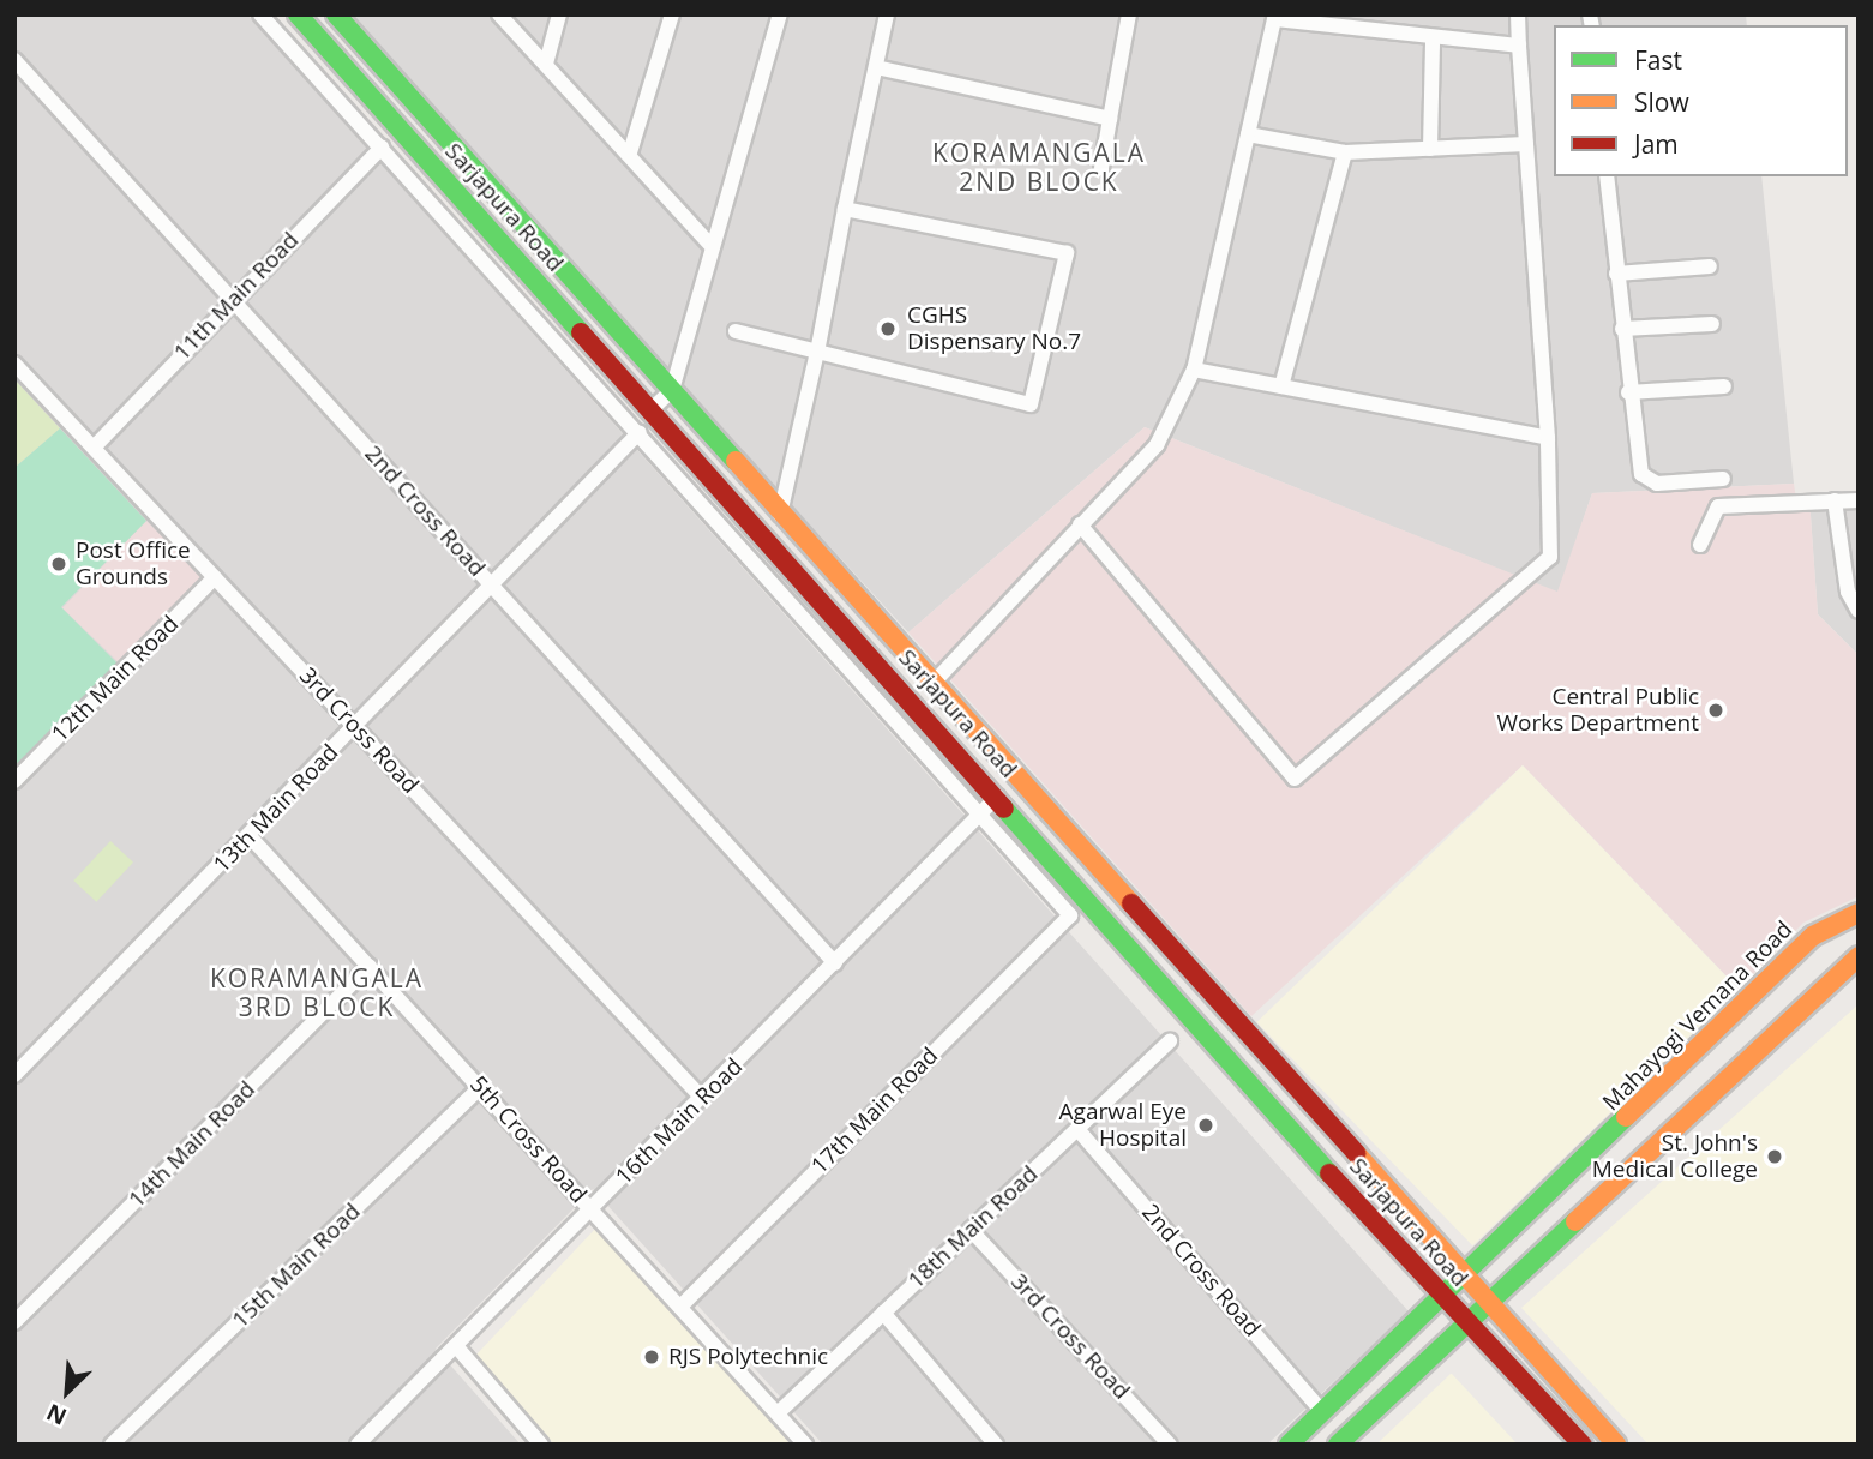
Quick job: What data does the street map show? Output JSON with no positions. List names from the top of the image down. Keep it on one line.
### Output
{"streets":{"main road":["Sarjapura Road","Mahayogi Vemana Road"],"street":["11th Main Road","2nd Cross Road","12th Main Road","3rd Cross Road","13th Main Road","17th Main Road","16th Main Road","5th Cross Road","14th Main Road","18th Main Road","15th Main Road"]},"crossings":[["Sarjapura Road","Mahayogi Vemana Road"],["Sarjapura Road","16th Main Road"],["Sarjapura Road","18th Main Road"],["11th Main Road","2nd Cross Road"],["11th Main Road","3rd Cross Road"],["2nd Cross Road","13th Main Road"],["2nd Cross Road","Mahayogi Vemana Road"],["2nd Cross Road","16th Main Road"],["2nd Cross Road","18th Main Road"],["12th Main Road","3rd Cross Road"],["3rd Cross Road","13th Main Road"],["3rd Cross Road","16th Main Road"],["3rd Cross Road","18th Main Road"],["13th Main Road","5th Cross Road"],["17th Main Road","16th Main Road"],["17th Main Road","5th Cross Road"],["16th Main Road","5th Cross Road"],["5th Cross Road","14th Main Road"],["5th Cross Road","18th Main Road"],["5th Cross Road","15th Main Road"]],"districts":["KORAMANGALA 2ND BLOCK","KORAMANGALA 3RD BLOCK"],"places":["CGHS Dispensary No.7","Post Office Grounds","Central Public Works Department","Agarwal Eye Hospital","St. John's Medical College","RJS Polytechnic"],"legend":["Fast","Slow","Jam"],"north":"bottom left"}
